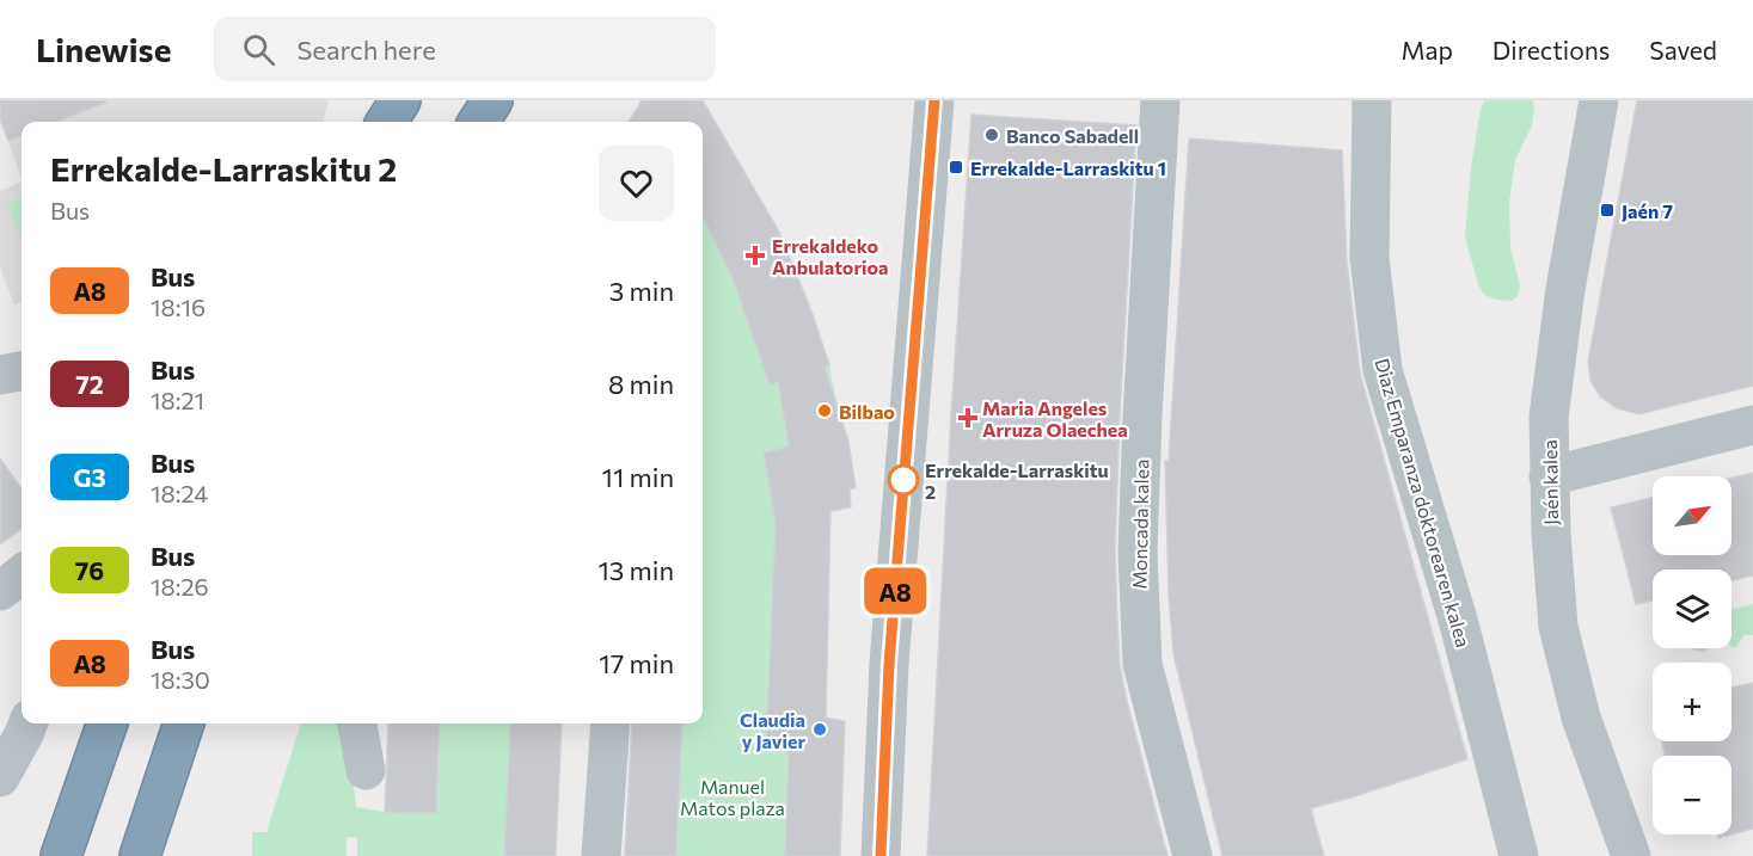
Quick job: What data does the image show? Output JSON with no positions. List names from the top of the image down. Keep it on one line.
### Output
{"streets":{"street":["Jaén kalea","Diaz Emparanza doktorearen kalea","Moncada kalea"]},"parks":["Manuel Matos plaza"],"places":{"other":["Banco Sabadell","Bilbao","Errekalde-Larraskitu 2","Claudia y Javier"],"transit":["Errekalde-Larraskitu 1","Jaén 7"],"health":["Errekaldeko Anbulatorioa","Maria Angeles Arruza Olaechea"]},"lines":["bus line A8"],"north":"top right","page":{"header":"Linewise","search":"Search here","nav":["Map","Directions","Saved"],"on_map":"A8","heading":["Errekalde-Larraskitu 2","Bus"],"list":[{"mark":"A8","name":"Bus","note":"18:16","value":"3 min"},{"mark":"72","name":"Bus","note":"18:21","value":"8 min"},{"mark":"G3","name":"Bus","note":"18:24","value":"11 min"},{"mark":"76","name":"Bus","note":"18:26","value":"13 min"},{"mark":"A8","name":"Bus","note":"18:30","value":"17 min"}],"map_buttons":["+","−"]}}
